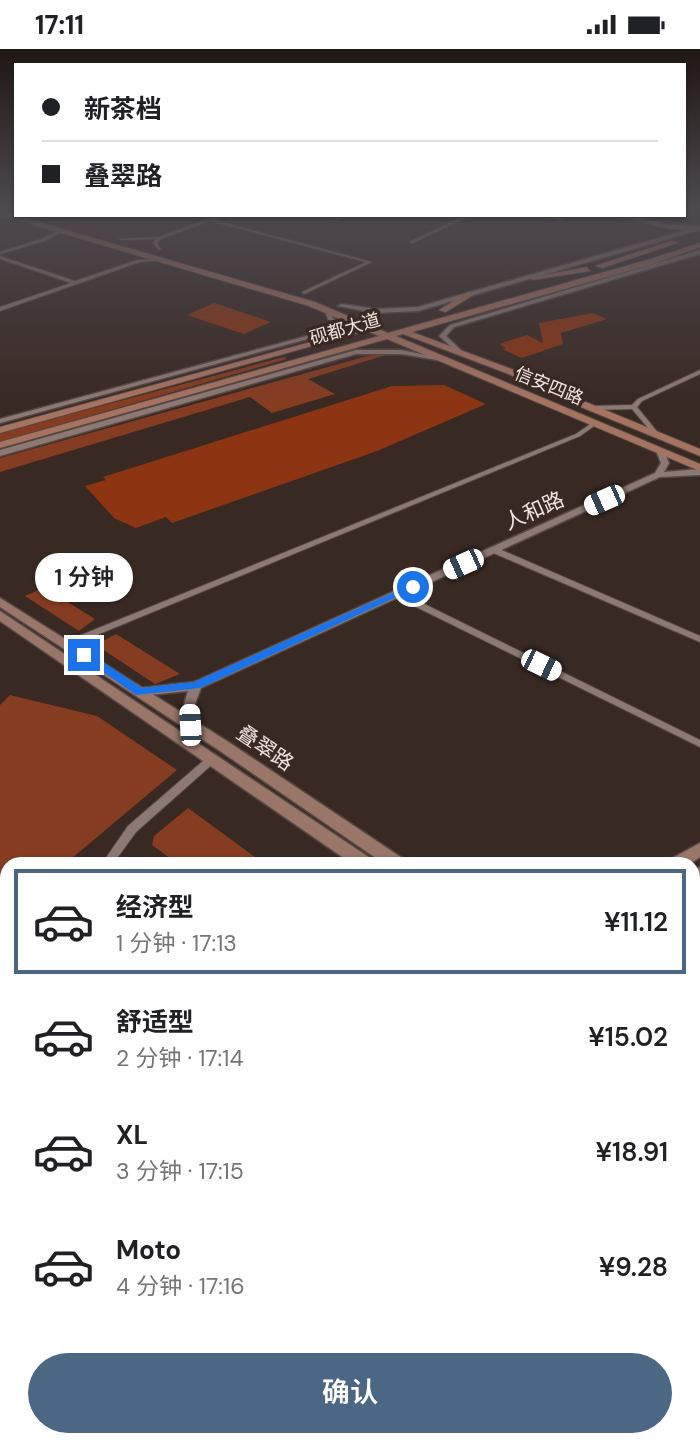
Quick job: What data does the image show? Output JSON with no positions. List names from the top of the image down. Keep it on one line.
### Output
{"streets":{"main road":["砚都大道","信安四路","叠翠路"],"street":["人和路"]},"crossings":[["砚都大道","信安四路"],["人和路","叠翠路"]],"page":{"status":"17:11","banner":["新茶档","叠翠路"],"bubble":"1 分钟","list":[{"name":"经济型","note":"1 分钟 · 17:13","value":"¥11.12"},{"name":"舒适型","note":"2 分钟 · 17:14","value":"¥15.02"},{"name":"XL","note":"3 分钟 · 17:15","value":"¥18.91"},{"name":"Moto","note":"4 分钟 · 17:16","value":"¥9.28"}],"buttons":"确认"}}
